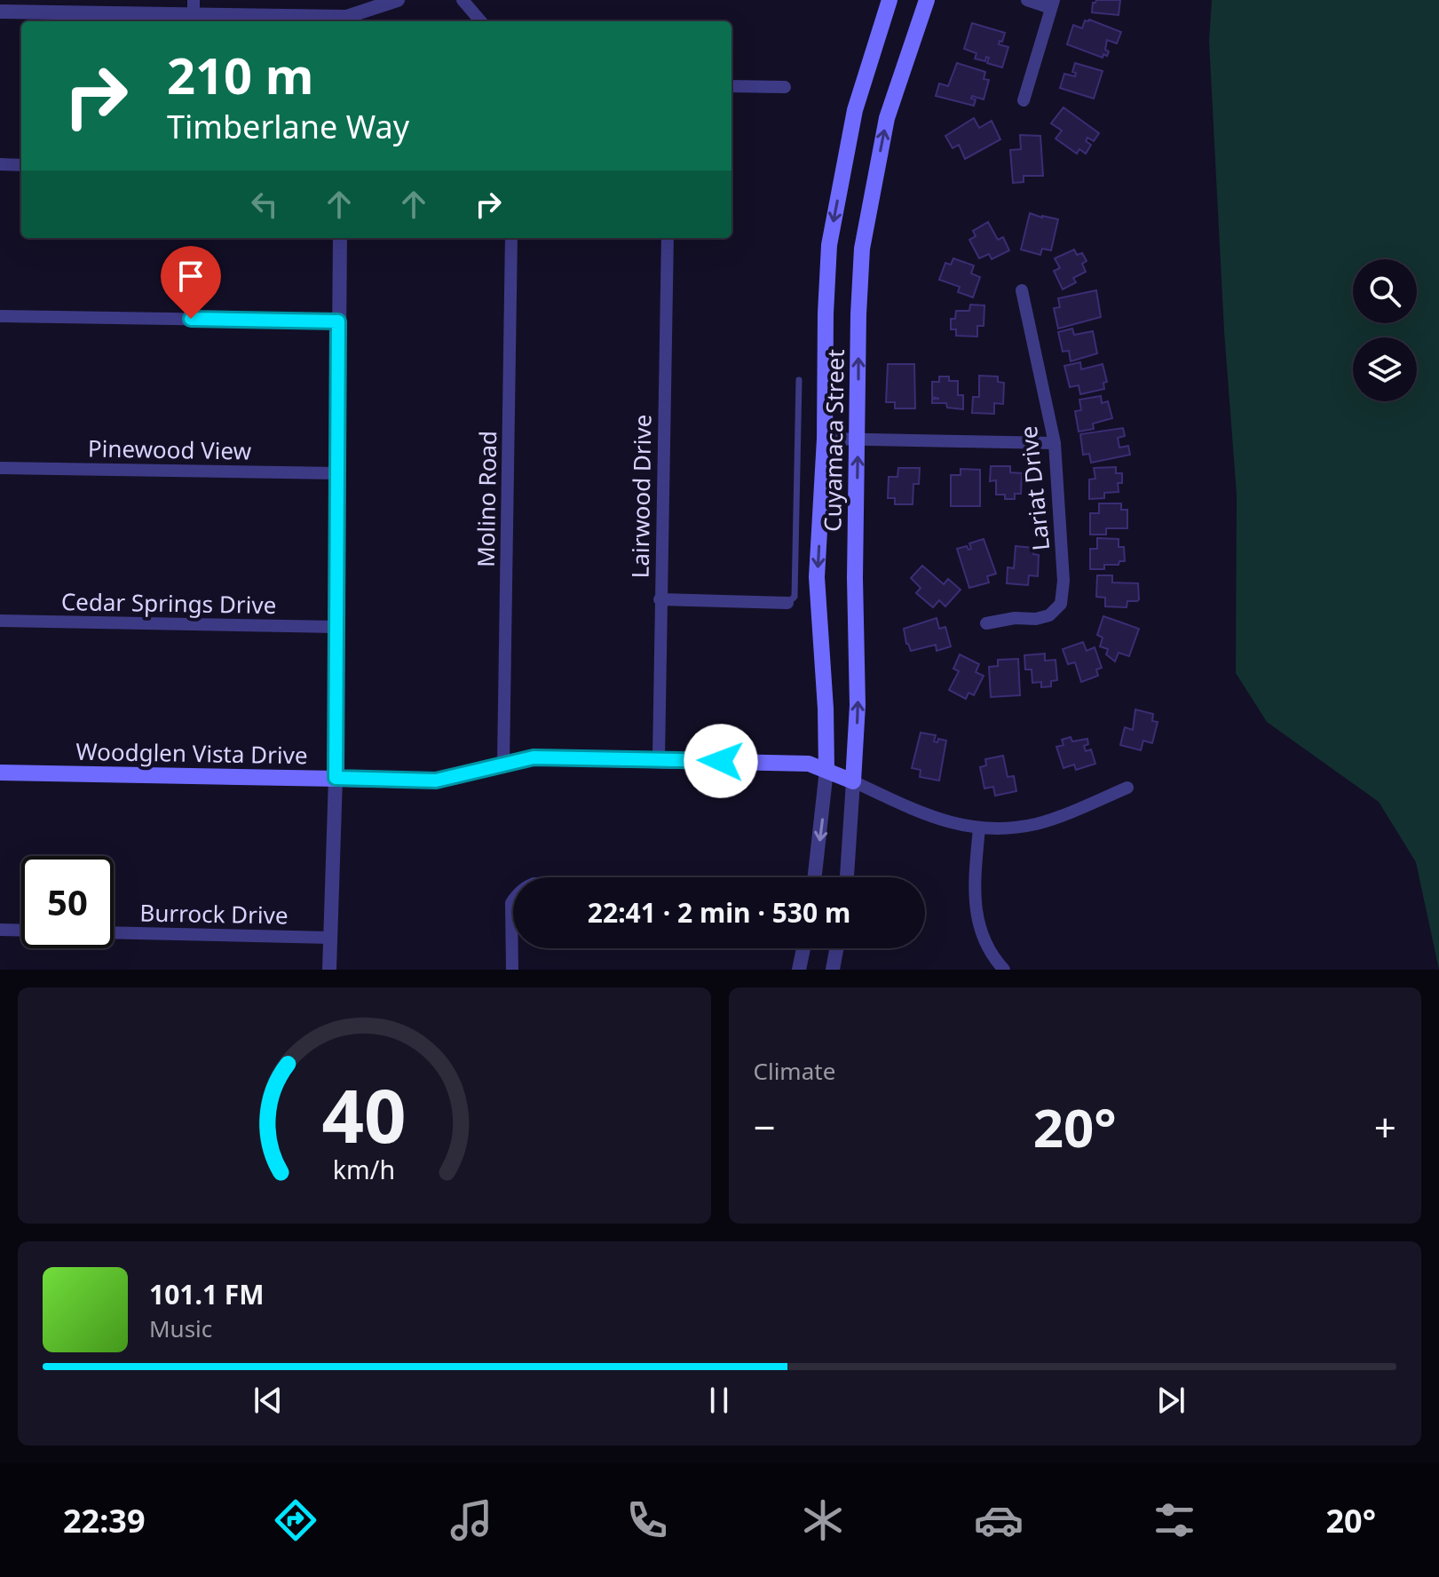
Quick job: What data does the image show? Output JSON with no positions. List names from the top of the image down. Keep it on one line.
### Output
{"streets":{"main road":["Cuyamaca Street","Woodglen Vista Drive"],"street":["Pinewood View","Lariat Drive","Lairwood Drive","Molino Road","Cedar Springs Drive","Burrock Drive"]},"crossings":[["Cuyamaca Street","Woodglen Vista Drive"],["Lairwood Drive","Woodglen Vista Drive"],["Molino Road","Woodglen Vista Drive"]],"page":{"turn":["210 m","Timberlane Way"],"limit":"50","trip":"22:41 · 2 min · 530 m","tile":"Climate","heat":["−","20°","+"],"song":["101.1 FM","Music"],"tabs":["22:39","20°"],"gauge":["40","km/h"]}}
